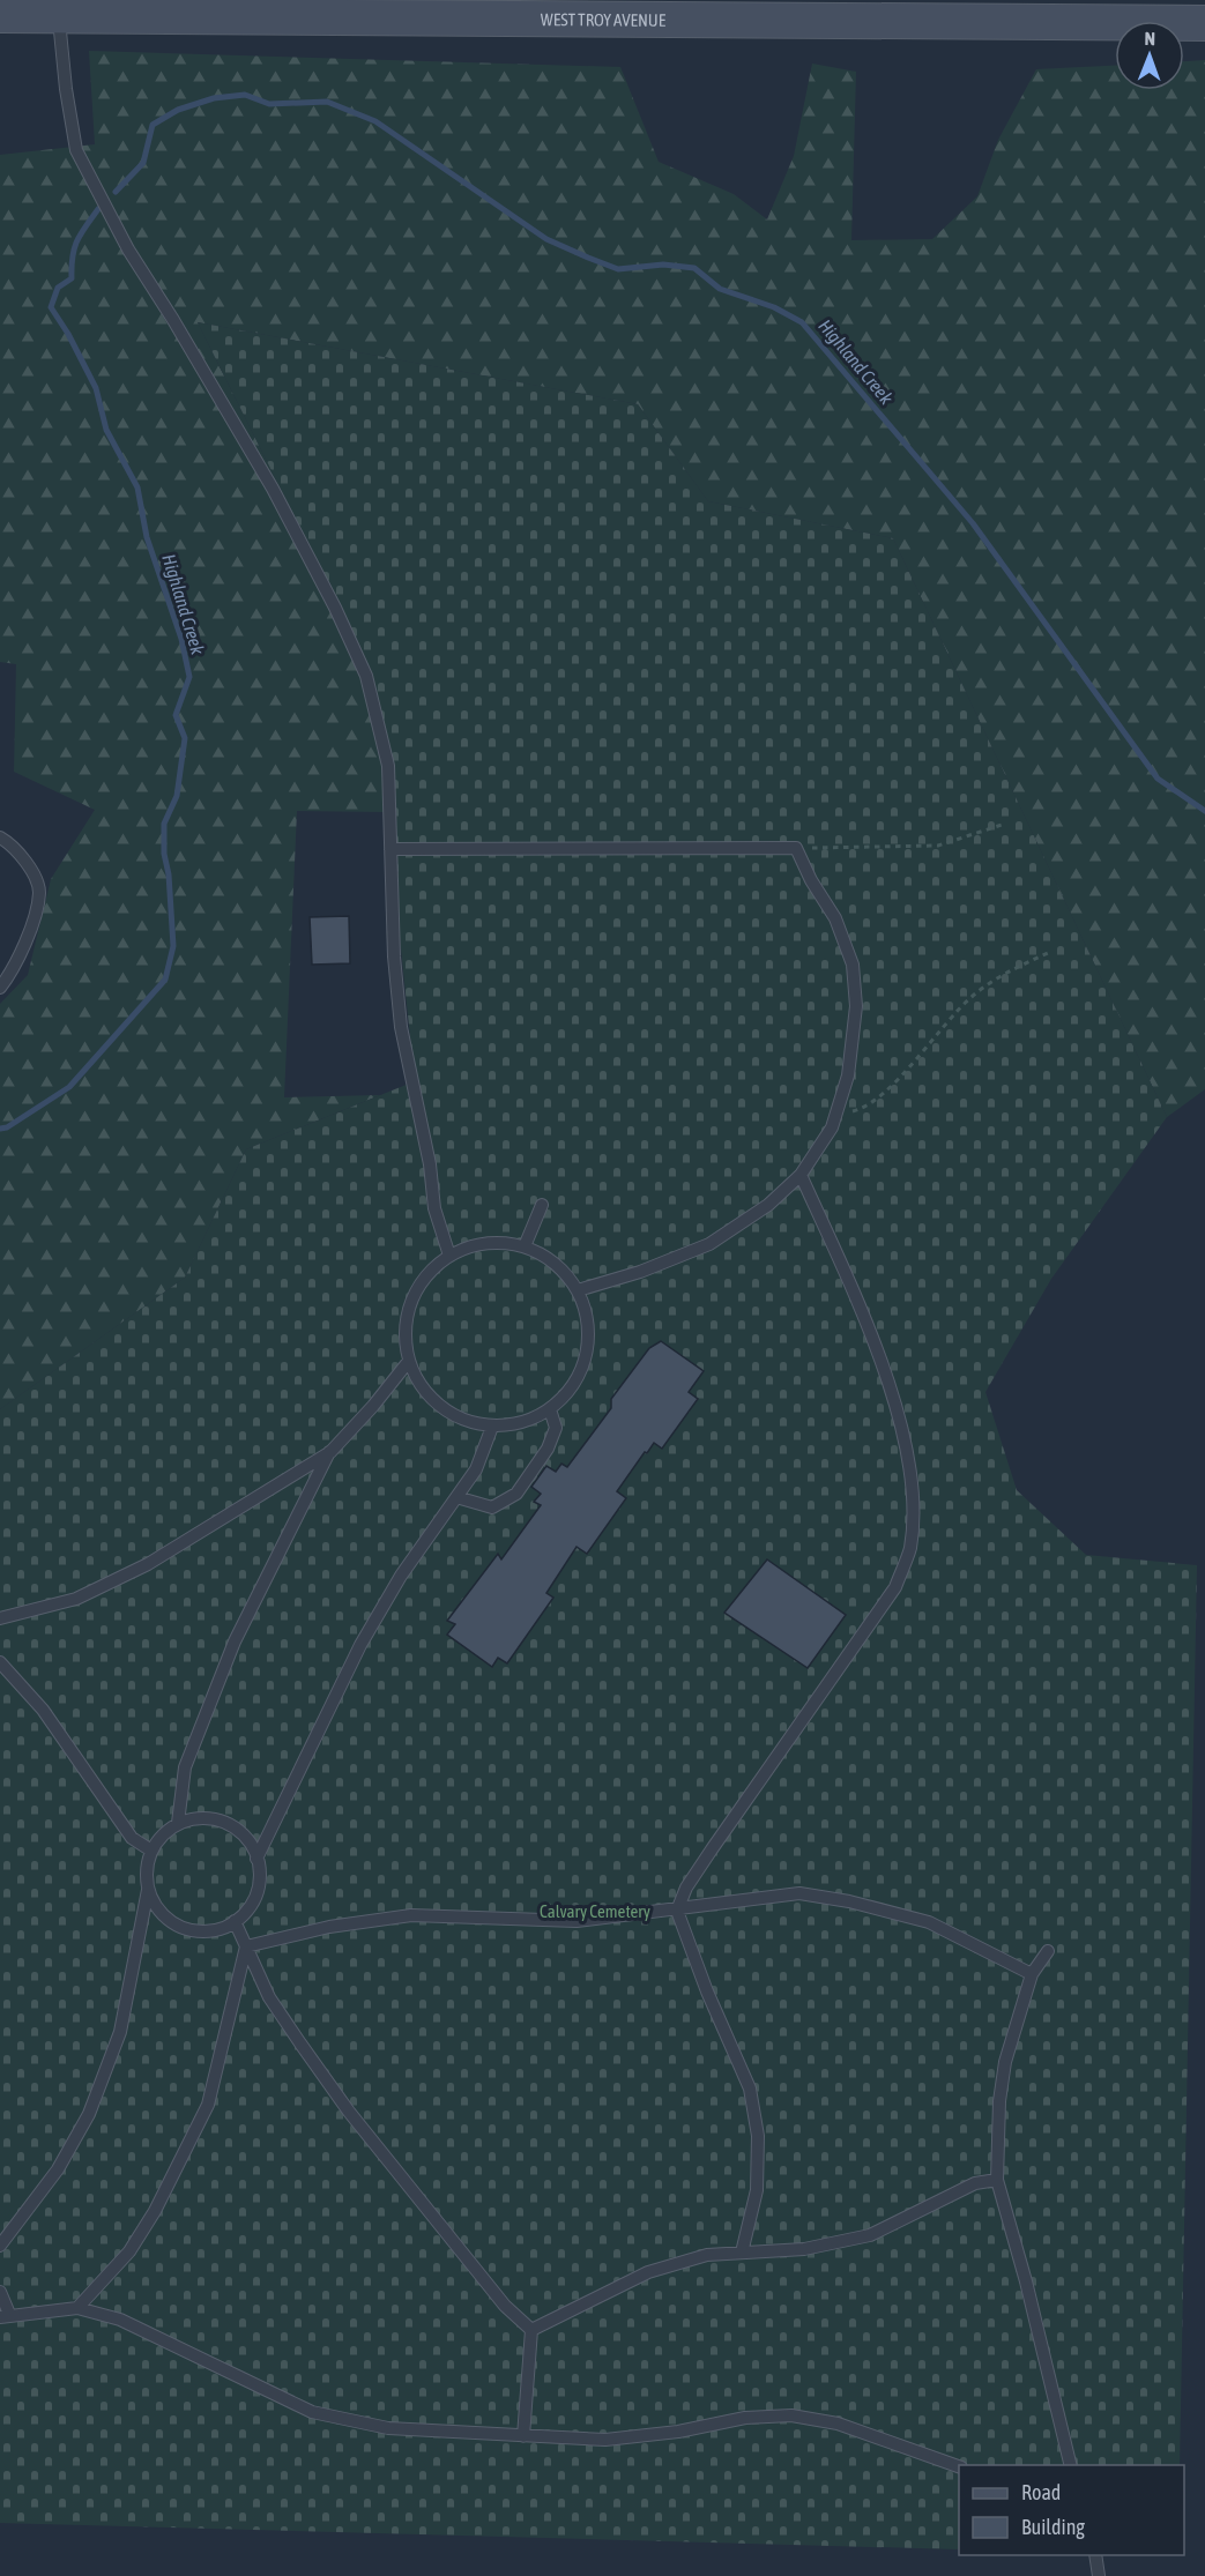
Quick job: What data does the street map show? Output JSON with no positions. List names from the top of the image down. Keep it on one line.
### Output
{"streets":{"main road":["WEST TROY AVENUE"]},"water":["Highland Creek"],"parks":["Calvary Cemetery"],"legend":["Road","Building"],"north":"top"}
